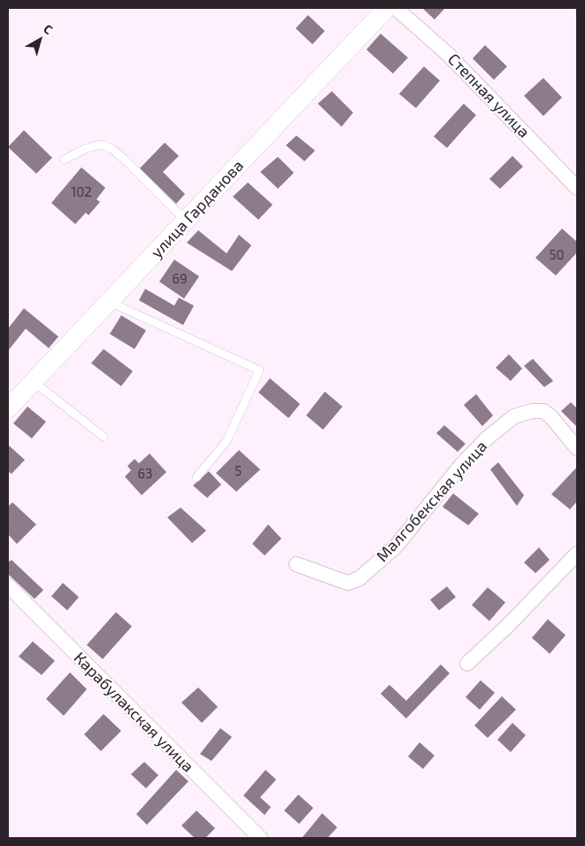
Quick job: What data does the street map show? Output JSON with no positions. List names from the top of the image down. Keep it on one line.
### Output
{"streets":{"street":["Степная улица","улица Гарданова","Малгобекская улица","Карабулакская улица"]},"house_numbers":["102","50","69","5","63"],"north":"top right"}
